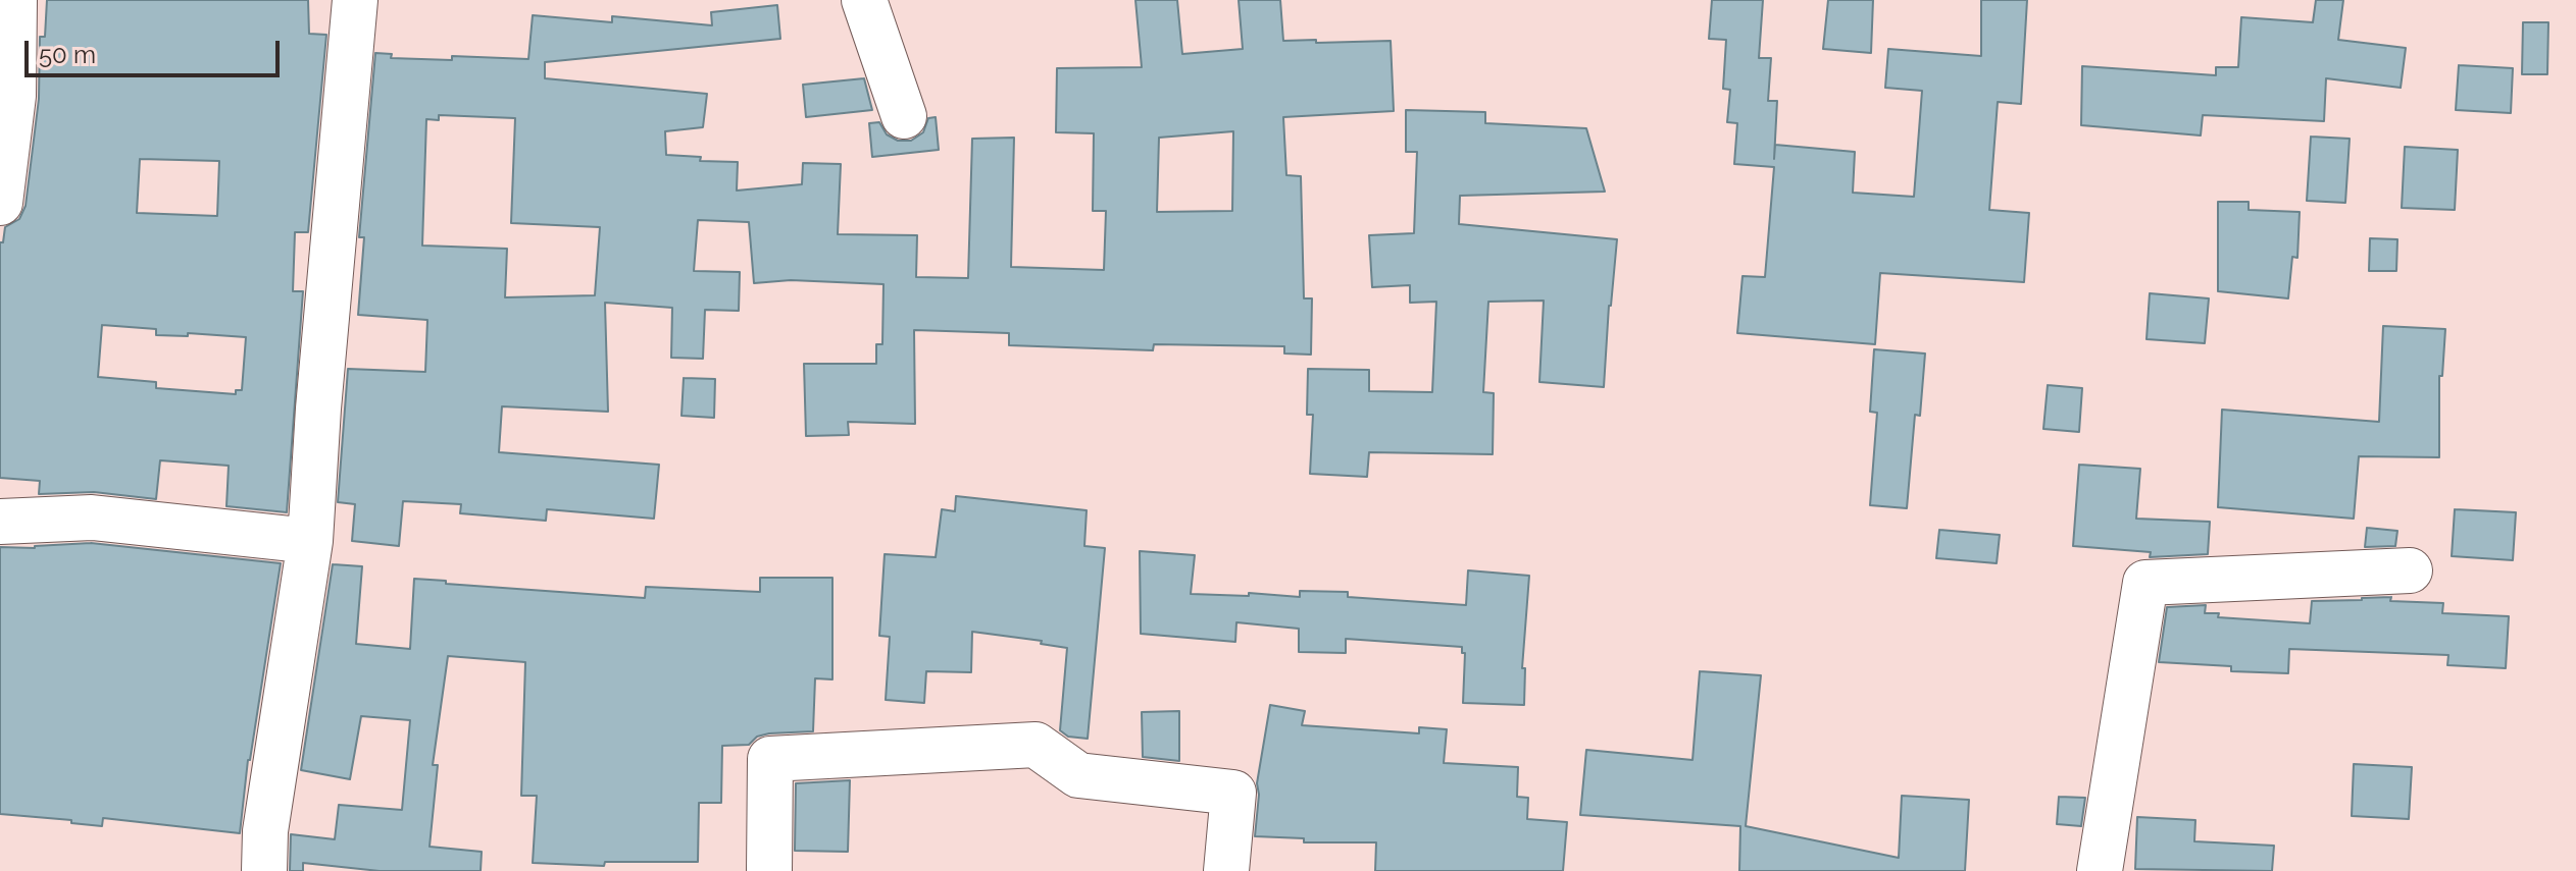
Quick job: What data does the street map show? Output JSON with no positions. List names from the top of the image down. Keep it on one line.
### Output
{"scale_bar":"50 m"}
